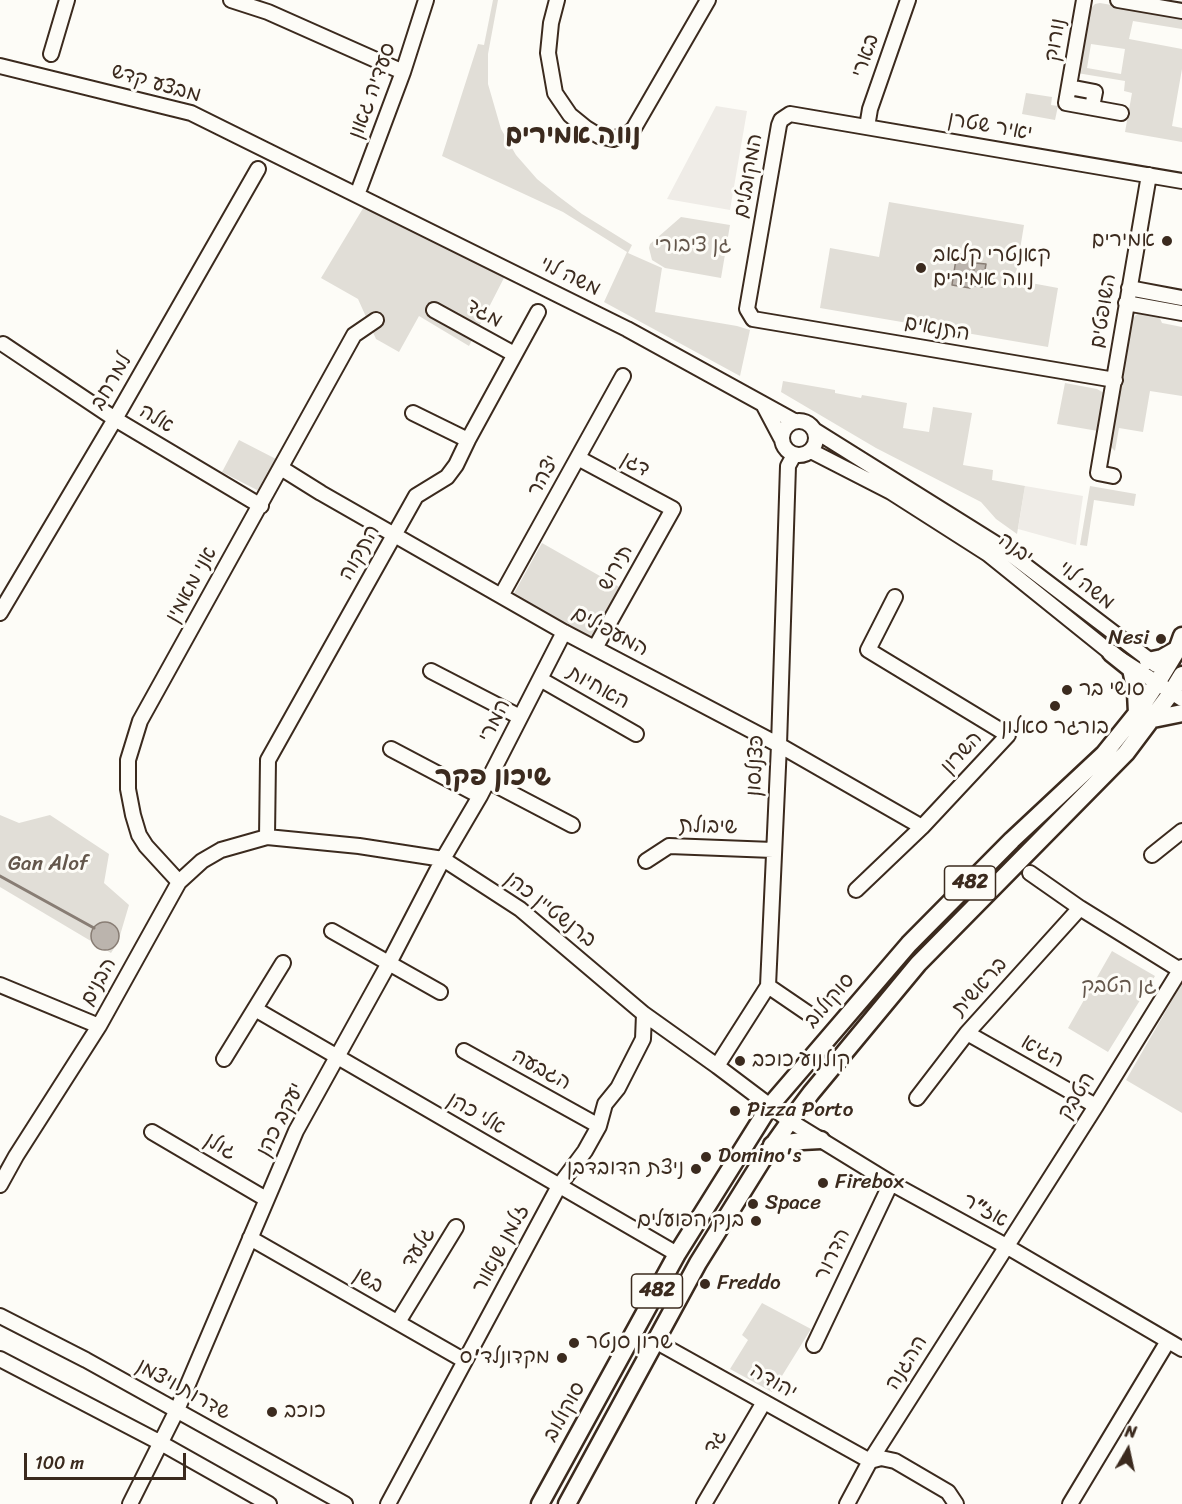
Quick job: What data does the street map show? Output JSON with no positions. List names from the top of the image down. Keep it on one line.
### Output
{"streets":{"main road":["482","סוקולוב"],"street":["נורוק","בארי","מבצע קדש","סעדיה גאון","יאיר שטרן","המקובלים","משה לוי","השופטים","מגד","התנאים","למרחב","אלה","דגן","יצהר","יבנה","התקוה","תירוש","אני מאמין","המעפילים","האחיות","המרי","השרון","כצנלסון","שיבולת","ברנשטיין כהן","הבנים","בראשית","הגיא","הגבעה","הטבק","אלי כהן","יעקב כהן","גולן","אז\"ר","גלעד","זלמן שנאור","הדרור","בשן","ההגנה","יהודה","שדרות ויצמן","גד"]},"crossings":[["בארי","יאיר שטרן"],["מבצע קדש","סעדיה גאון"],["מבצע קדש","משה לוי"],["סעדיה גאון","משה לוי"],["יאיר שטרן","המקובלים"],["יאיר שטרן","השופטים"],["המקובלים","התנאים"],["משה לוי","יבנה"],["משה לוי","כצנלסון"],["משה לוי","482"],["משה לוי","סוקולוב"],["השופטים","התנאים"],["מגד","התקוה"],["למרחב","אלה"],["אלה","אני מאמין"],["דגן","יצהר"],["דגן","תירוש"],["יצהר","המעפילים"],["יבנה","כצנלסון"],["יבנה","482"],["יבנה","סוקולוב"],["התקוה","המעפילים"],["התקוה","ברנשטיין כהן"],["התקוה","הבנים"],["תירוש","המעפילים"],["אני מאמין","המעפילים"],["אני מאמין","הבנים"],["המעפילים","המרי"],["המעפילים","השרון"],["המעפילים","כצנלסון"],["האחיות","המרי"],["המרי","ברנשטיין כהן"],["המרי","יעקב כהן"],["כצנלסון","שיבולת"],["482","סוקולוב"],["ברנשטיין כהן","הבנים"],["ברנשטיין כהן","סוקולוב"],["ברנשטיין כהן","יעקב כהן"],["ברנשטיין כהן","אז\"ר"],["ברנשטיין כהן","זלמן שנאור"],["בראשית","הגיא"],["סוקולוב","אלי כהן"],["סוקולוב","אז\"ר"],["סוקולוב","יהודה"],["הגיא","הטבק"],["הגבעה","זלמן שנאור"],["הטבק","אז\"ר"],["הטבק","ההגנה"],["אלי כהן","יעקב כהן"],["אלי כהן","זלמן שנאור"],["יעקב כהן","גולן"],["יעקב כהן","בשן"],["יעקב כהן","שדרות ויצמן"],["אז\"ר","הדרור"],["אז\"ר","ההגנה"],["גלעד","בשן"],["זלמן שנאור","בשן"],["ההגנה","יהודה"],["יהודה","גד"]],"districts":["נווה אמירים","שיכון פקר"],"parks":["גן ציבורי","Gan Alof","גן הטבק"],"places":["אמירים","קאנטרי קלאב נווה אמירים","Nesi","סושי בר","בורגר סאלון","קולנוע כוכב","Pizza Porto","Domino's","ניצת הדובדבן","Firebox","Space","בנק הפועלים","Freddo","שרון סנטר","מקדונלד'ס","כוכב"],"scale_bar":"100 m","north":"top"}
